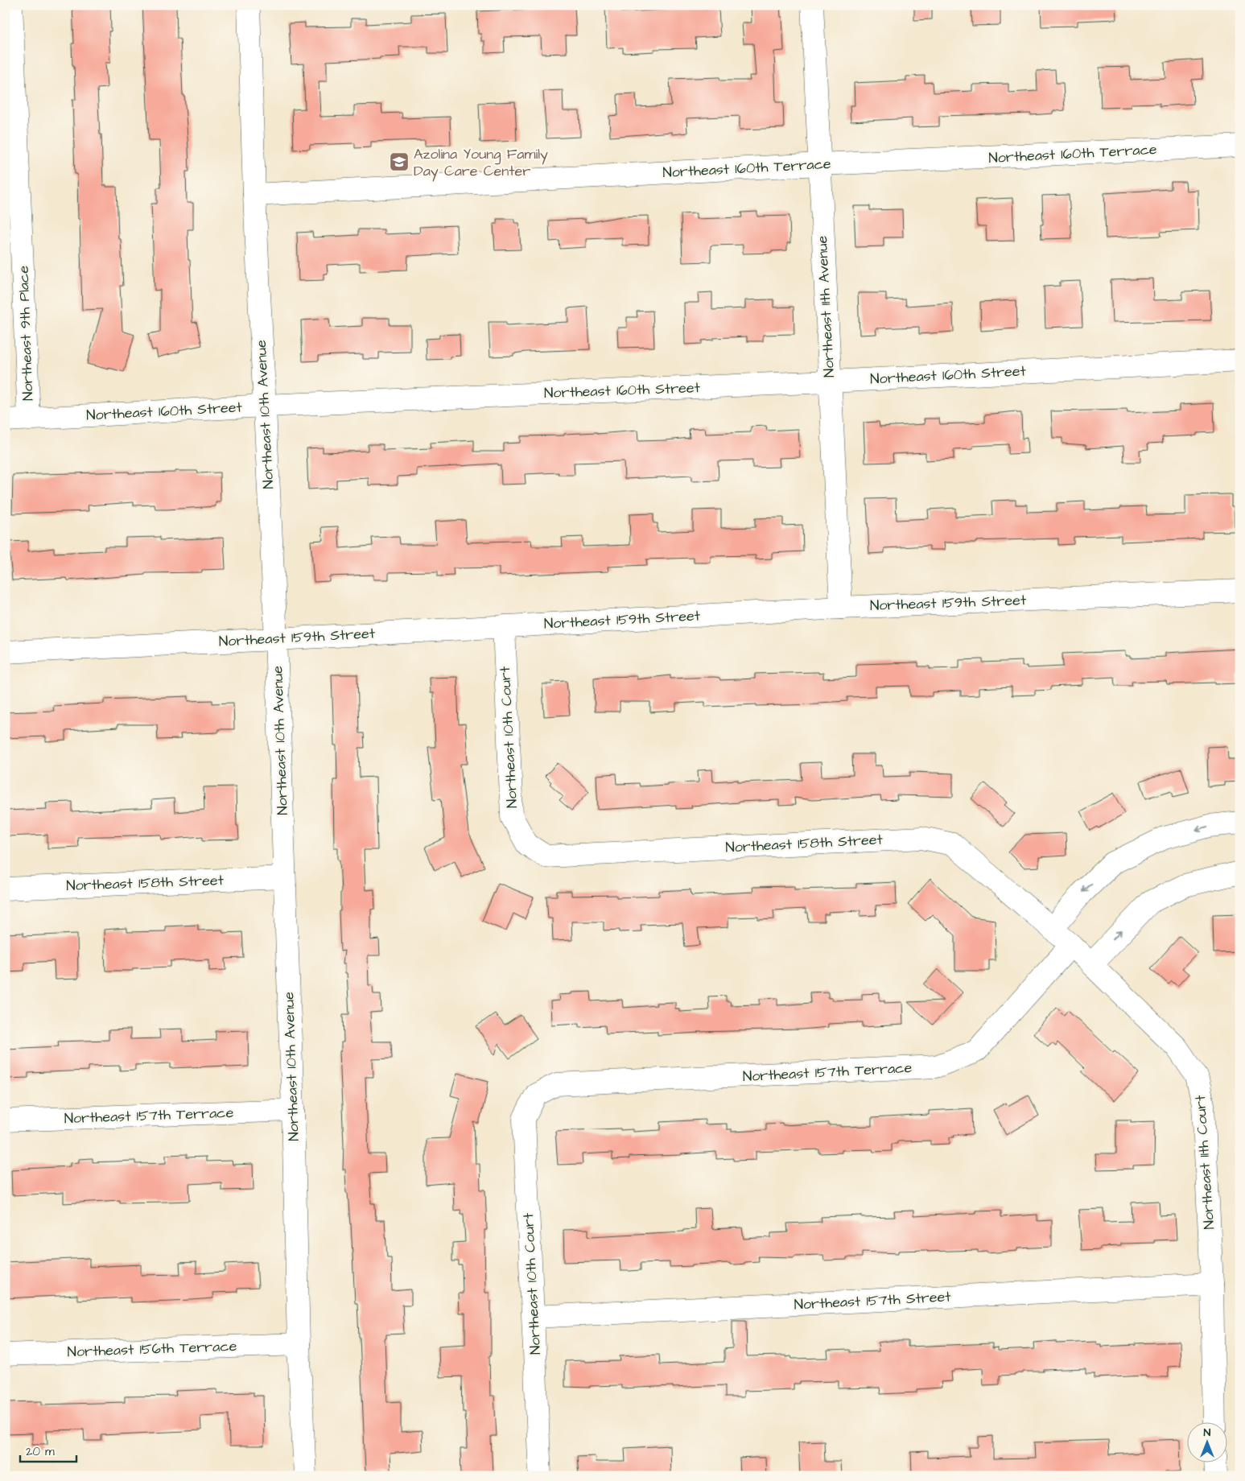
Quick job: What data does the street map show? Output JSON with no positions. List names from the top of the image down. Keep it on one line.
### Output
{"streets":{"street":["Northeast 160th Terrace","Northeast 11th Avenue","Northeast 9th Place","Northeast 160th Street","Northeast 10th Avenue","Northeast 159th Street","Northeast 10th Court","Northeast 158th Street","Northeast 157th Terrace","Northeast 11th Court","Northeast 157th Street","Northeast 156th Terrace"]},"crossings":[["Northeast 160th Terrace","Northeast 11th Avenue"],["Northeast 160th Terrace","Northeast 10th Avenue"],["Northeast 11th Avenue","Northeast 160th Street"],["Northeast 11th Avenue","Northeast 159th Street"],["Northeast 9th Place","Northeast 160th Street"],["Northeast 160th Street","Northeast 10th Avenue"],["Northeast 10th Avenue","Northeast 159th Street"],["Northeast 10th Avenue","Northeast 158th Street"],["Northeast 10th Avenue","Northeast 157th Terrace"],["Northeast 10th Avenue","Northeast 156th Terrace"],["Northeast 159th Street","Northeast 10th Court"],["Northeast 10th Court","Northeast 158th Street"],["Northeast 10th Court","Northeast 157th Terrace"],["Northeast 10th Court","Northeast 157th Street"],["Northeast 158th Street","Northeast 157th Terrace"],["Northeast 158th Street","Northeast 11th Court"],["Northeast 157th Terrace","Northeast 11th Court"],["Northeast 11th Court","Northeast 157th Street"]],"places":{"school or university":["Azolina Young Family Day Care Center"]},"scale_bar":"20 m","north":"top"}
